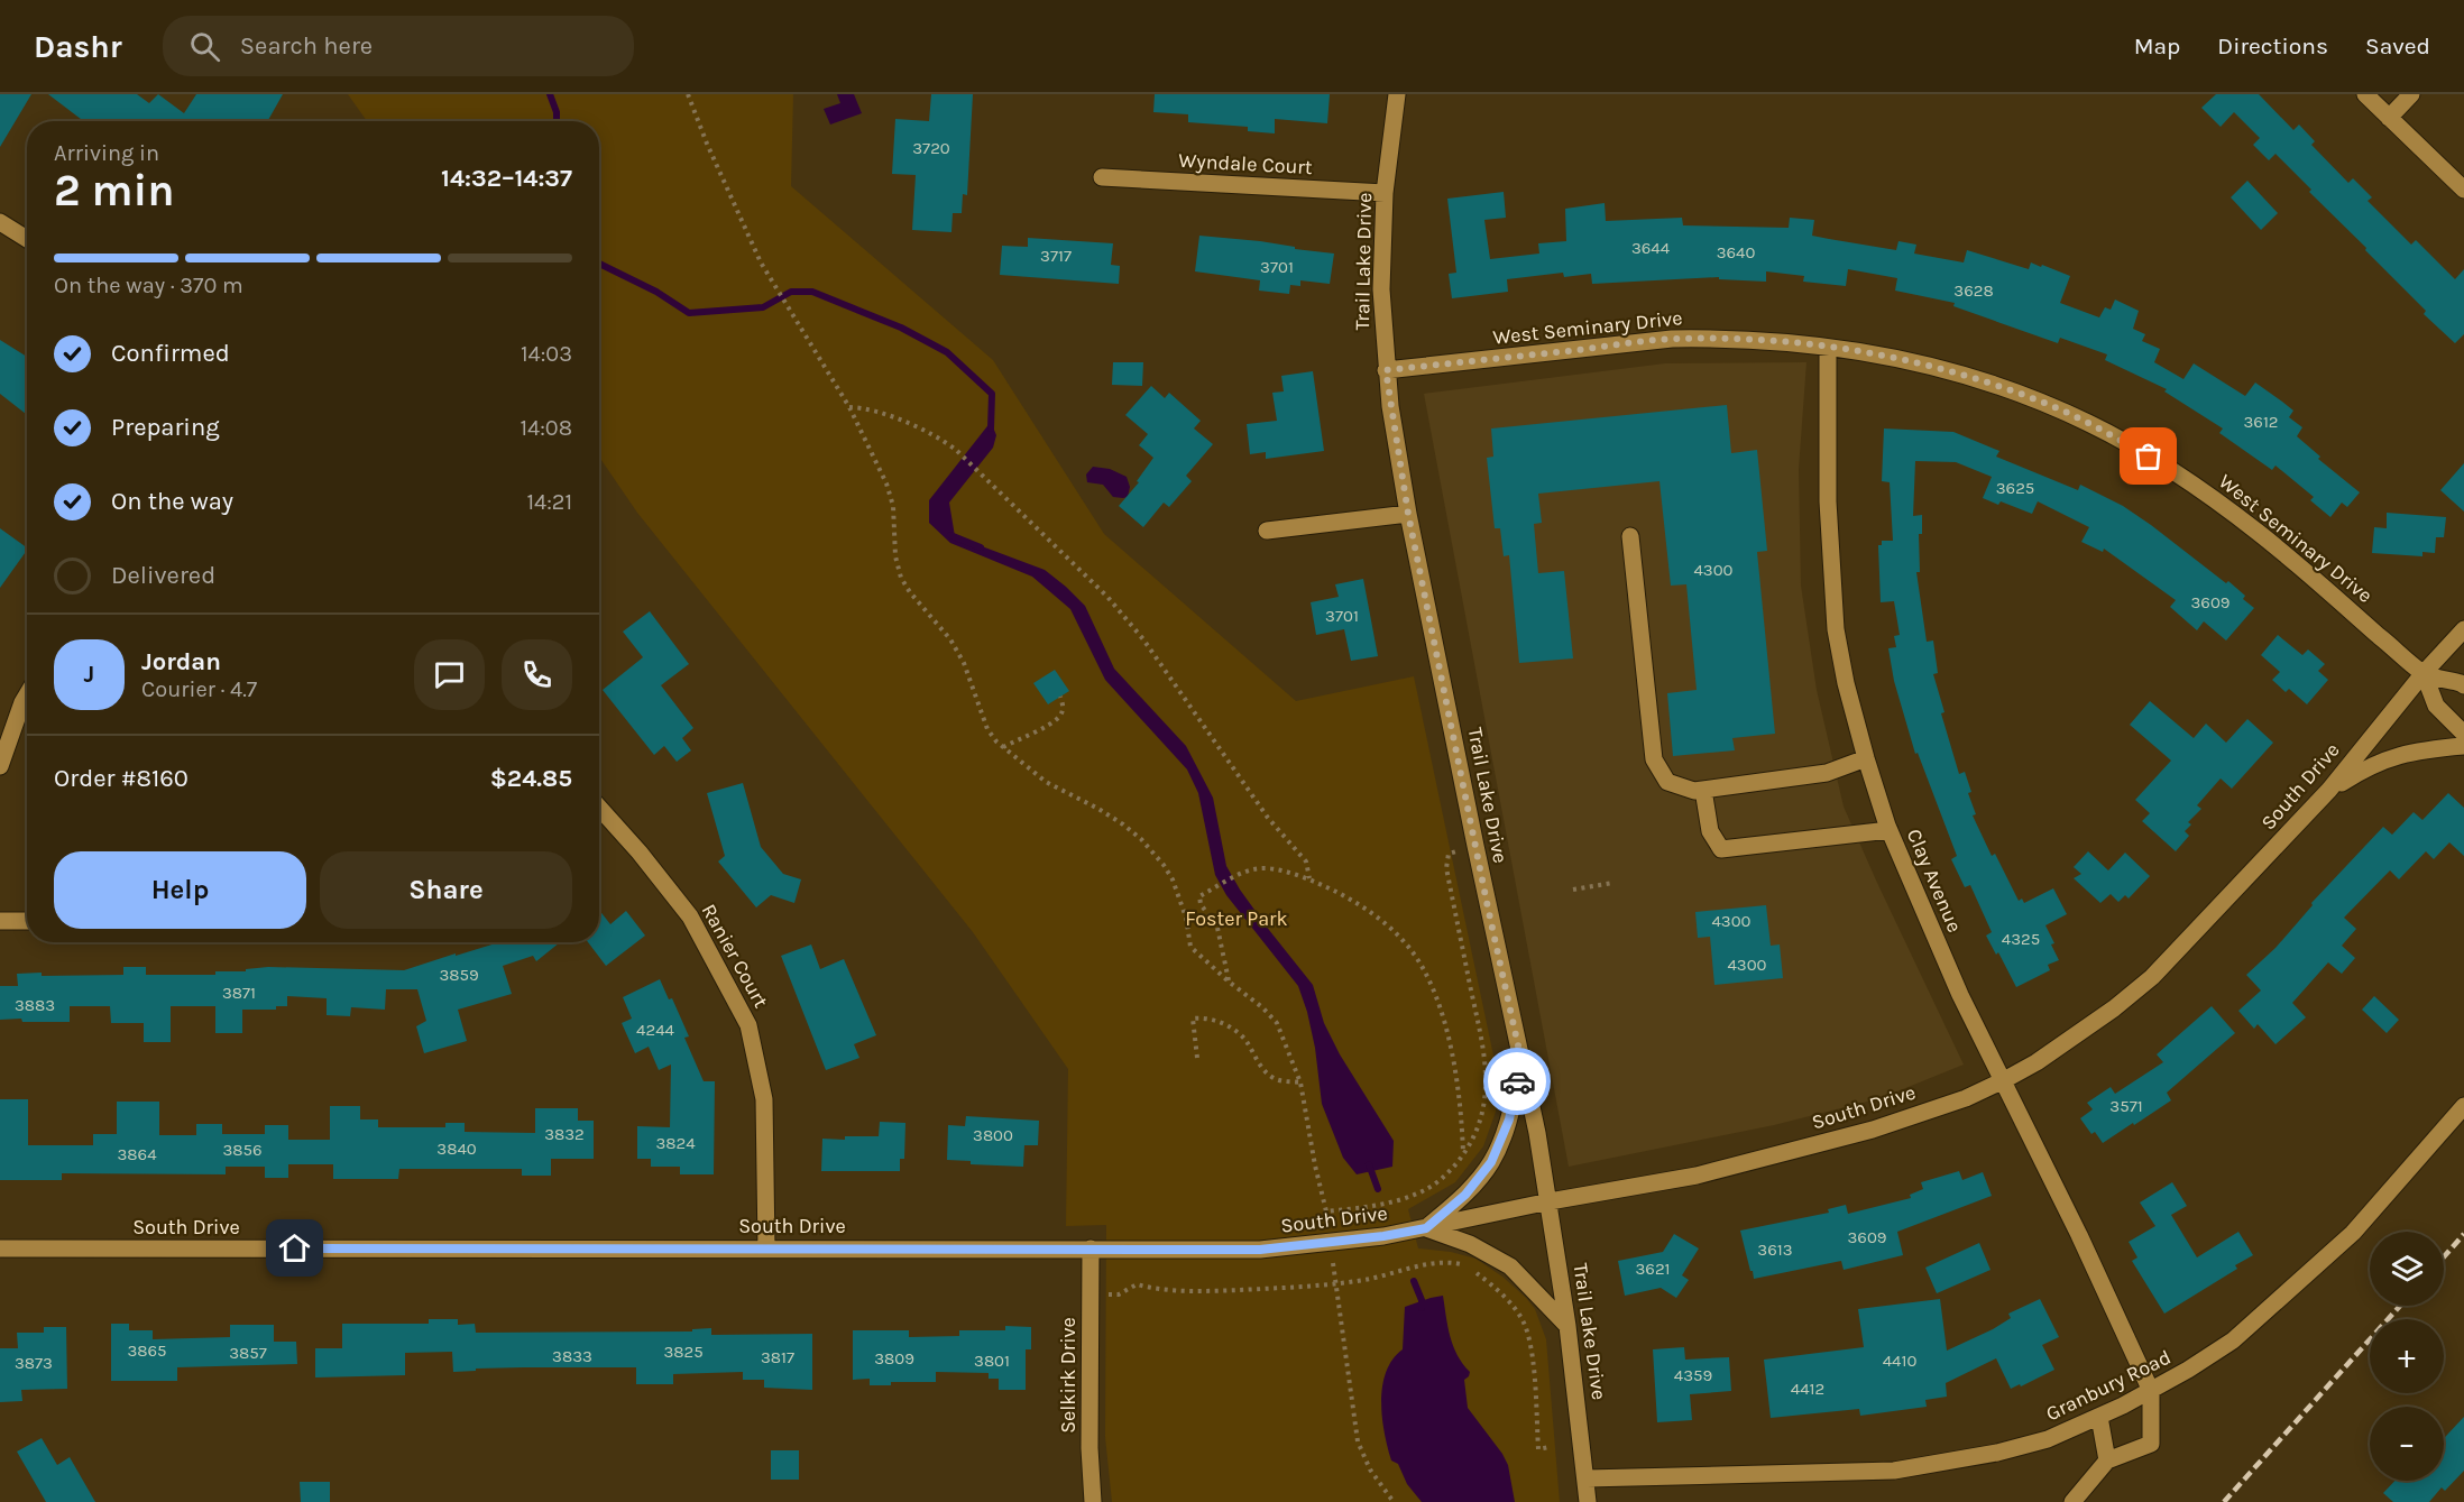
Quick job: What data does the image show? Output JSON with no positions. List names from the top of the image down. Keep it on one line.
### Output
{"streets":{"street":["Wyndale Court","Trail Lake Drive","West Seminary Drive","South Drive","Clay Avenue","Ranier Court","Selkirk Drive","Granbury Road"]},"crossings":[["Wyndale Court","Trail Lake Drive"],["Trail Lake Drive","West Seminary Drive"],["Trail Lake Drive","South Drive"],["Trail Lake Drive","Granbury Road"],["West Seminary Drive","South Drive"],["West Seminary Drive","Clay Avenue"],["South Drive","Clay Avenue"],["South Drive","Ranier Court"],["South Drive","Selkirk Drive"],["Clay Avenue","Granbury Road"]],"parks":["Foster Park"],"house_numbers":["3720","3644","3640","3717","3701","3628","3612","3625","4300","3609","3701","4300","4325","4300","3859","3871","3883","4244","3571","3832","3800","3824","3840","3856","3864","3609","3613","3621","3865","3825","3857","3833","3817","3809","3801","4410","3873","4359","4412"],"page":{"header":"Dashr","search":"Search here","nav":["Map","Directions","Saved"],"heading":["2 min","Arriving in","14:32–14:37"],"panel":["Jordan","Courier · 4.7","Order #8160","$24.85"],"bar":"On the way · 370 m","list":[["Confirmed","14:03"],["Preparing","14:08"],["On the way","14:21"],"Delivered"],"round":"J","buttons":["Help","Share"],"map_buttons":["+","−"]}}
